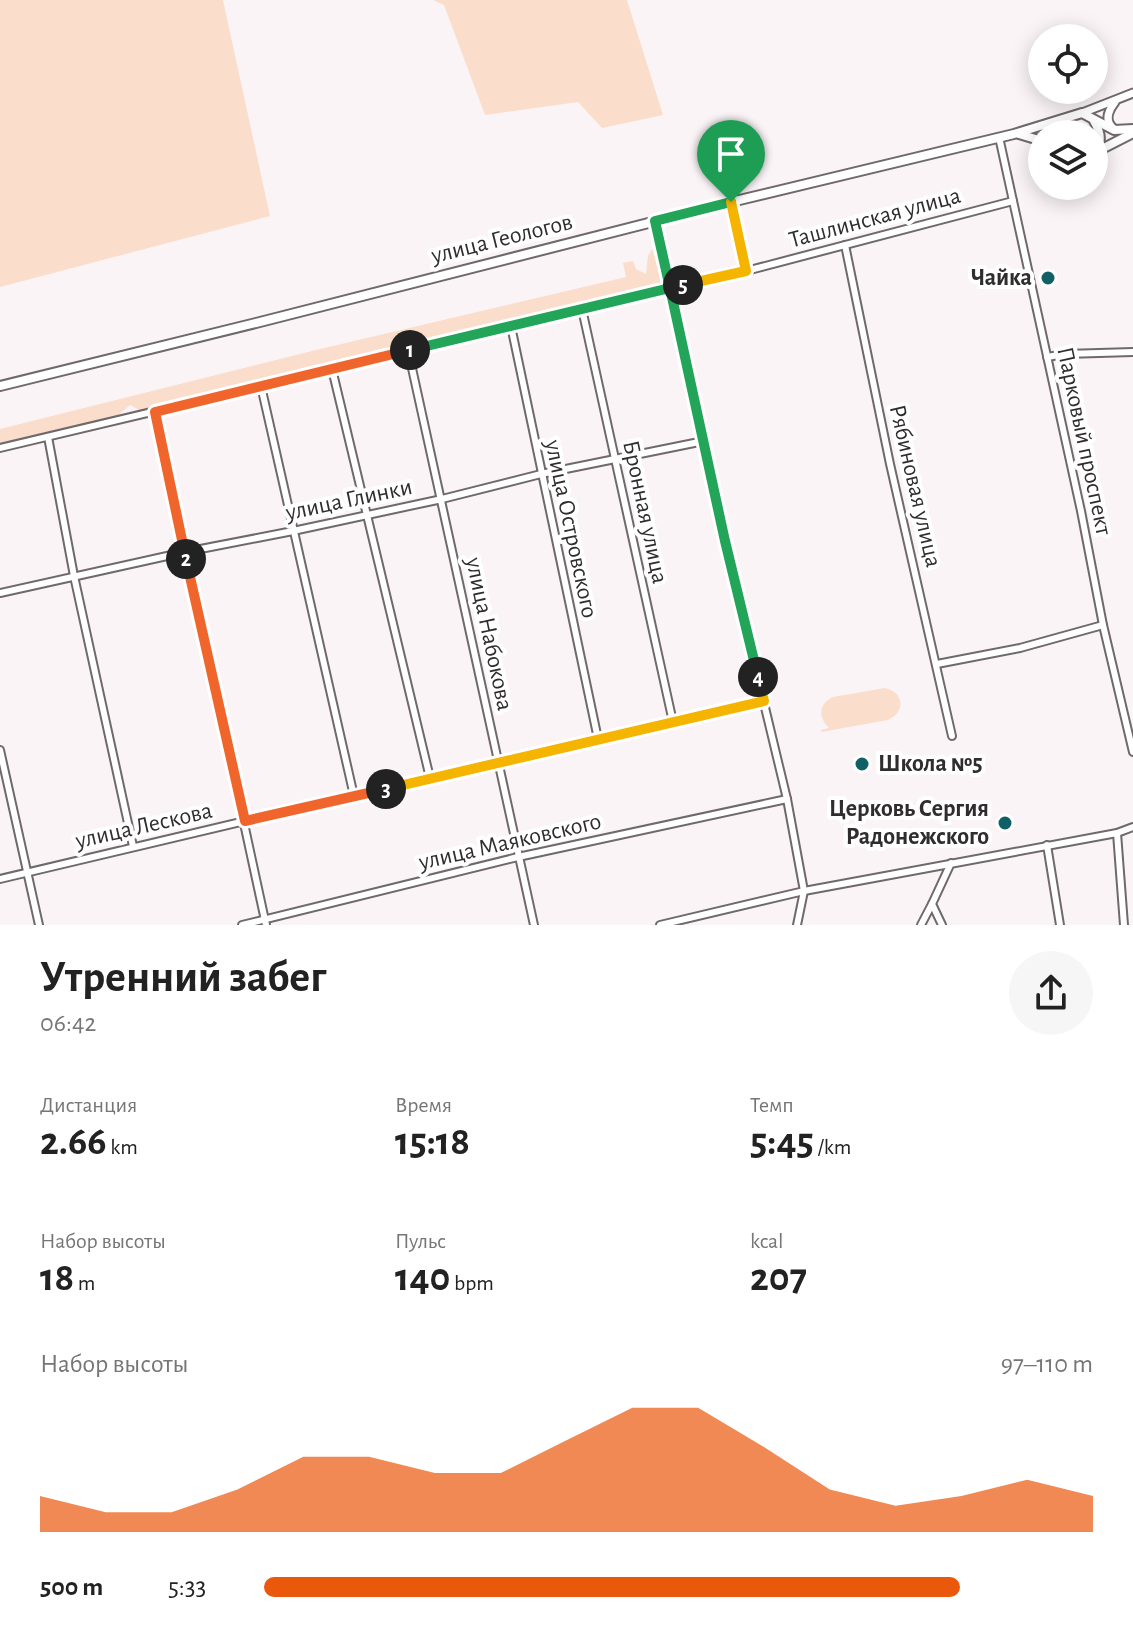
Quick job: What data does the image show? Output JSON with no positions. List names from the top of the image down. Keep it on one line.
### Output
{"streets":{"main road":["улица Геологов"],"street":["Ташлинская улица","Парковый проспект","Рябиновая улица","улица Глинки","Бронная улица","улица Островского","улица Набокова","улица Лескова","улица Маяковского"]},"crossings":[["Ташлинская улица","Парковый проспект"],["Ташлинская улица","Рябиновая улица"],["Ташлинская улица","Бронная улица"],["Ташлинская улица","улица Островского"],["Ташлинская улица","улица Набокова"],["улица Геологов","Парковый проспект"],["улица Глинки","Бронная улица"],["улица Глинки","улица Островского"],["улица Глинки","улица Набокова"],["Бронная улица","улица Лескова"],["улица Островского","улица Лескова"],["улица Набокова","улица Лескова"],["улица Набокова","улица Маяковского"]],"places":["Чайка","Школа №5","Церковь Сергия Радонежского"],"page":{"pins":["5","1","2","4","3"],"heading":["Утренний забег","06:42"],"stats":[["Дистанция","2.66 km"],["Время","15:18"],["Темп","5:45 /km"],["Набор высоты","18 m"],["Пульс","140 bpm"],["kcal","207"]],"chart":["Набор высоты","97–110 m"],"list":[{"name":"500 m","note":"5:33"}]}}
